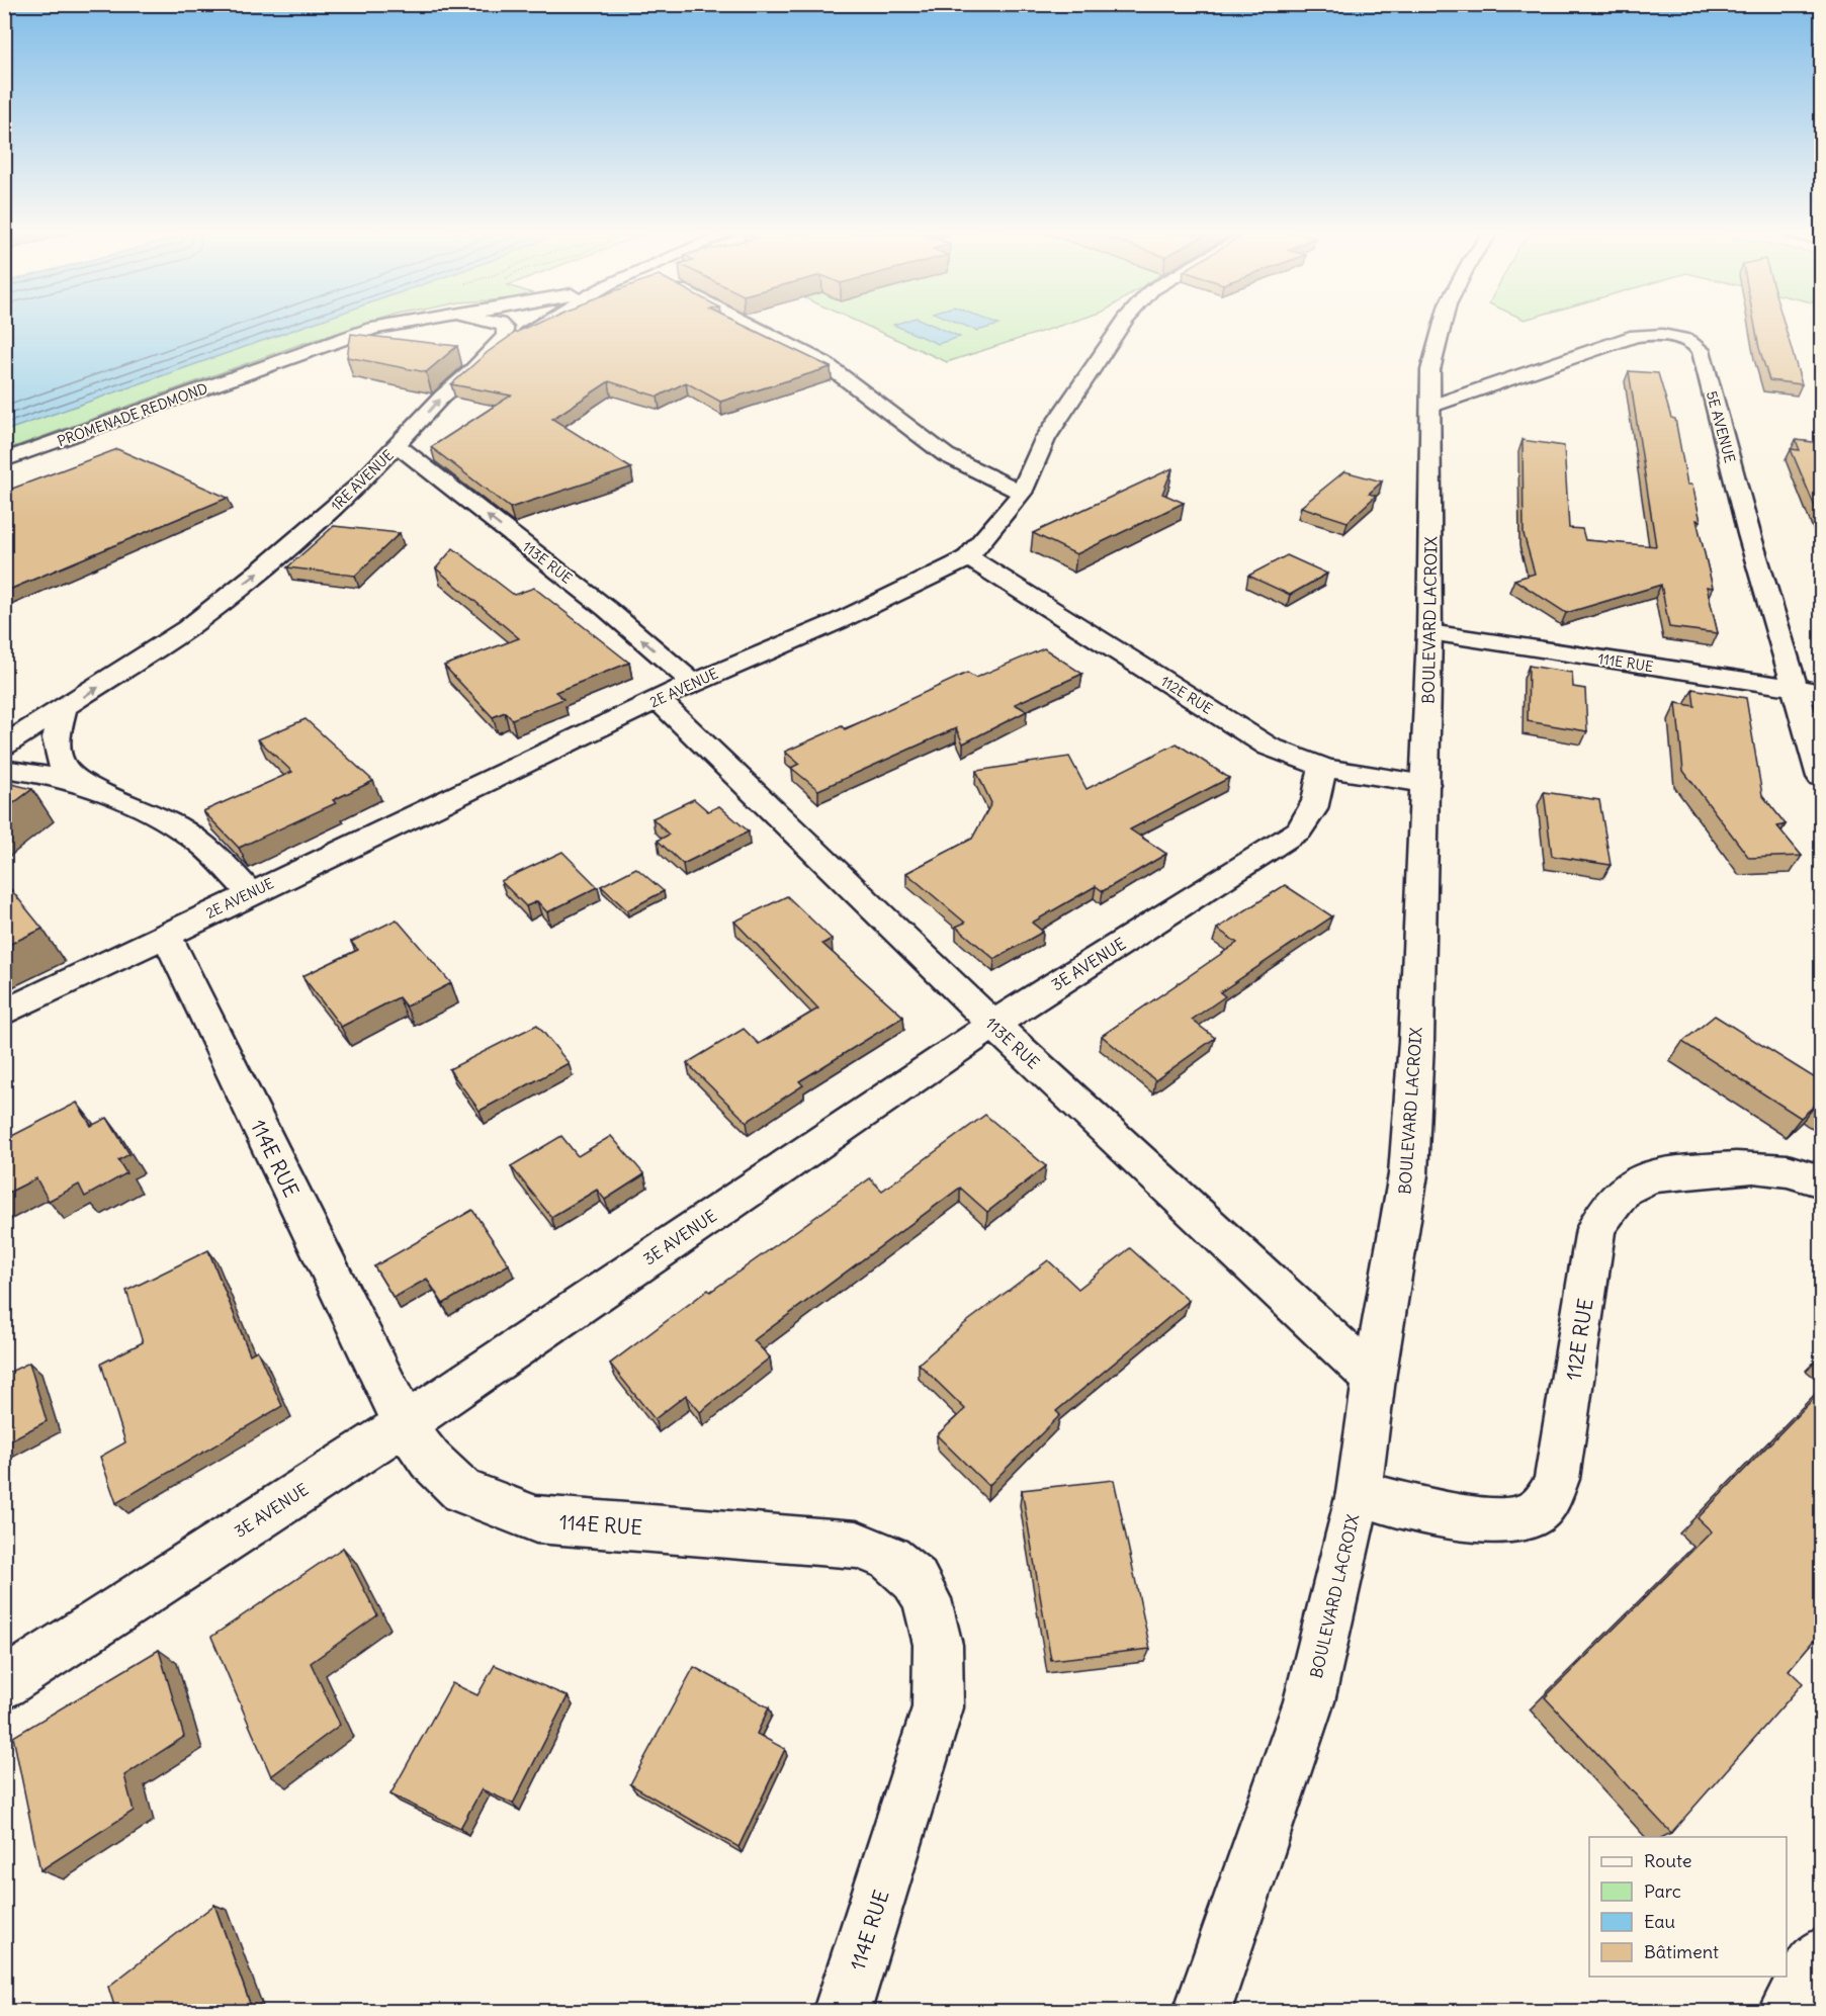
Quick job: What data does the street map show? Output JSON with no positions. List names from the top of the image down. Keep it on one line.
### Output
{"streets":{"street":["PROMENADE REDMOND","5E AVENUE","1RE AVENUE","113E RUE","BOULEVARD LACROIX","111E RUE","2E AVENUE","112E RUE","3E AVENUE","114E RUE"]},"crossings":[["PROMENADE REDMOND","1RE AVENUE"],["5E AVENUE","BOULEVARD LACROIX"],["5E AVENUE","111E RUE"],["1RE AVENUE","113E RUE"],["113E RUE","BOULEVARD LACROIX"],["113E RUE","2E AVENUE"],["113E RUE","3E AVENUE"],["BOULEVARD LACROIX","111E RUE"],["BOULEVARD LACROIX","112E RUE"],["2E AVENUE","112E RUE"],["2E AVENUE","114E RUE"],["112E RUE","3E AVENUE"],["3E AVENUE","114E RUE"]],"one_way":["1RE AVENUE"],"legend":["Route","Parc","Eau","Bâtiment"]}
